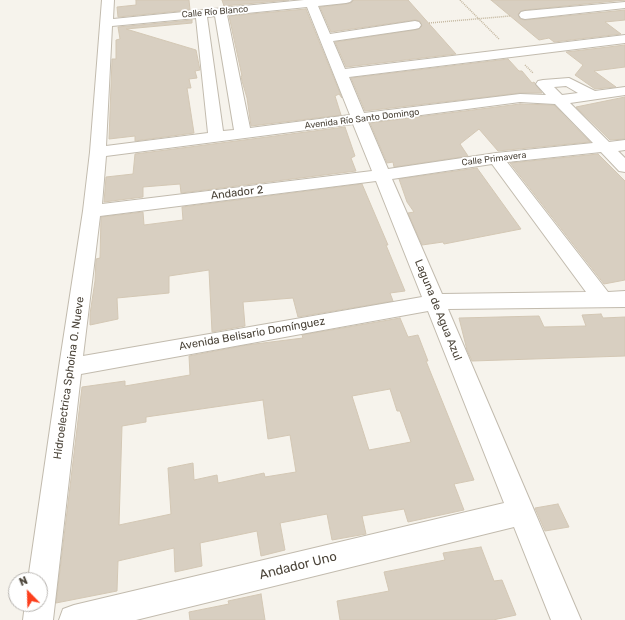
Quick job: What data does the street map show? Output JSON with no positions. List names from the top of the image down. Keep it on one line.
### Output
{"streets":{"street":["Calle Río Blanco","Avenida Río Santo Domingo","Calle Primavera","Andador 2","Laguna de Agua Azul","Avenida Belisario Domínguez","Hidroelectrica Sphoina O. Nueve","Andador Uno"]},"crossings":[["Calle Río Blanco","Laguna de Agua Azul"],["Calle Río Blanco","Hidroelectrica Sphoina O. Nueve"],["Avenida Río Santo Domingo","Laguna de Agua Azul"],["Avenida Río Santo Domingo","Hidroelectrica Sphoina O. Nueve"],["Calle Primavera","Andador 2"],["Calle Primavera","Laguna de Agua Azul"],["Andador 2","Laguna de Agua Azul"],["Andador 2","Hidroelectrica Sphoina O. Nueve"],["Laguna de Agua Azul","Avenida Belisario Domínguez"],["Laguna de Agua Azul","Andador Uno"],["Avenida Belisario Domínguez","Hidroelectrica Sphoina O. Nueve"]],"north":"top left"}
